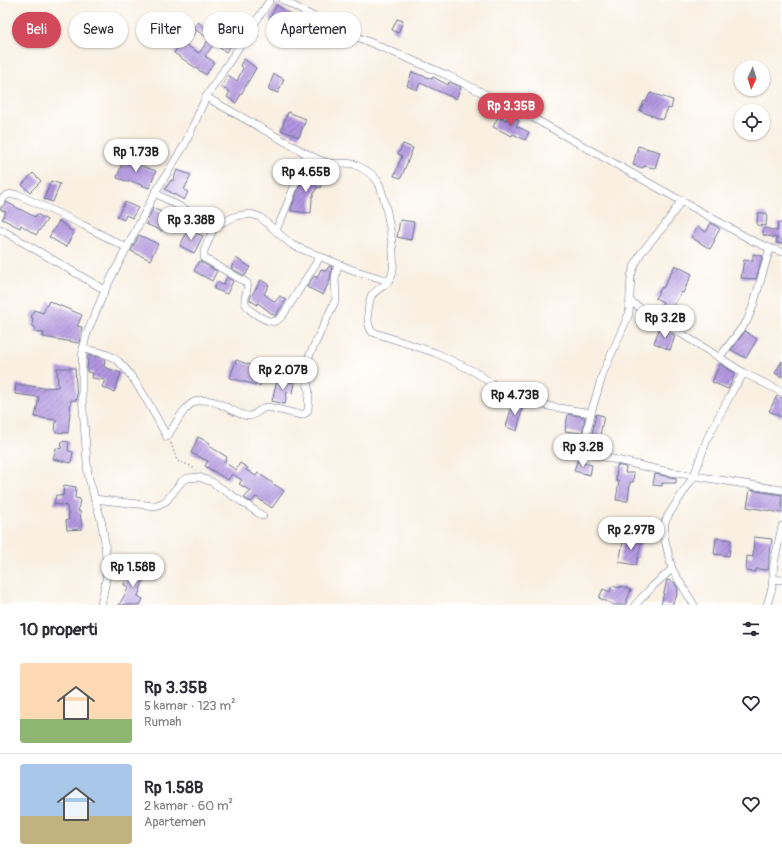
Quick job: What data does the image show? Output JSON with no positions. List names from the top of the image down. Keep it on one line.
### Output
{"north":"bottom","page":{"chip":["Beli","Sewa","Filter","Baru","Apartemen"],"price":["Rp 3.35B","Rp 1.73B","Rp 4.65B","Rp 3.38B","Rp 3.2B","Rp 2.07B","Rp 4.73B","Rp 3.2B","Rp 2.97B","Rp 1.58B"],"heading":"10 properti","list":[{"name":"Rp 3.35B","note":"5 kamar · 123 m² · Rumah"},{"name":"Rp 1.58B","note":"2 kamar · 60 m² · Apartemen"}]}}
